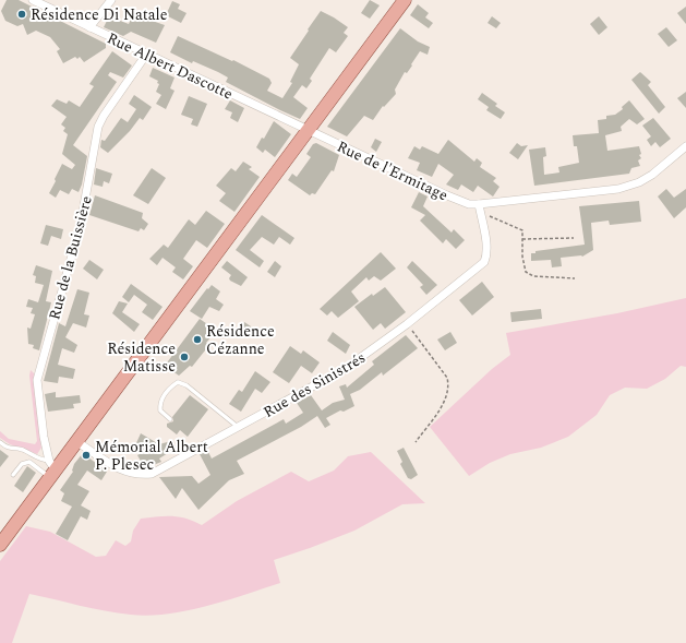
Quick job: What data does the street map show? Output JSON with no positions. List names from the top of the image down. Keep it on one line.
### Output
{"streets":{"street":["Rue Albert Dascotte","Rue de l'Ermitage","Rue de la Buissière","Rue des Sinistrés"]},"crossings":[["Rue Albert Dascotte","Rue de l'Ermitage"],["Rue Albert Dascotte","Rue de la Buissière"],["Rue de l'Ermitage","Rue des Sinistrés"]],"places":["Résidence Di Natale","Résidence Cézanne","Résidence Matisse","Mémorial Albert P. Plesec"]}
